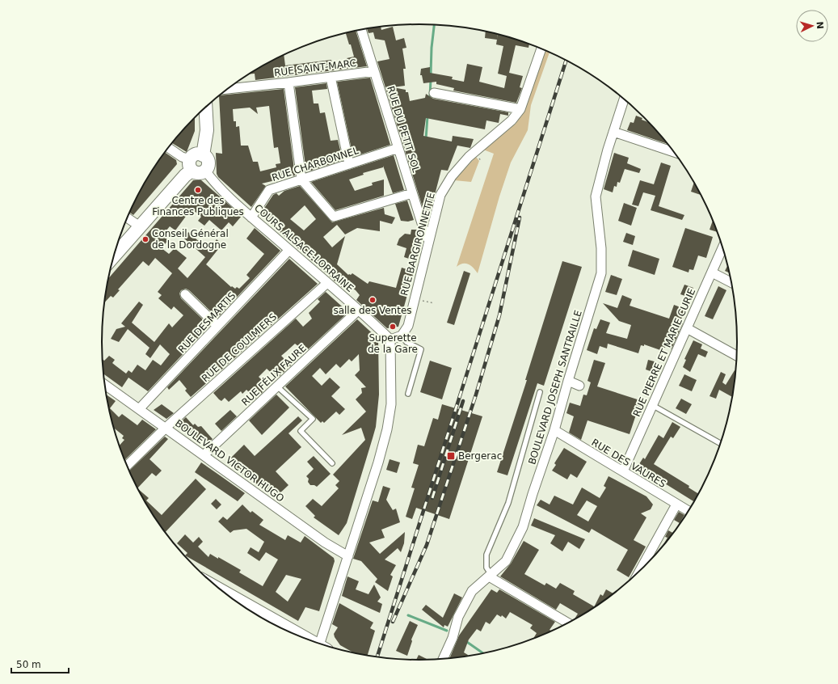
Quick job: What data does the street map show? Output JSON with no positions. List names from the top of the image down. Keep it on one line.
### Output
{"streets":{"street":["RUE SAINT-MARC","RUE DU PETIT SOL","RUE CHARBONNEL","RUE BARGIRONNETTE","COURS ALSACE-LORRAINE","RUE DESMARTIS","RUE DE COULMIERS","RUE PIERRE ET MARIE CURIE","RUE FÉLIX FAURE","BOULEVARD JOSEPH SANTRAILLE","BOULEVARD VICTOR HUGO","RUE DES VAURES"]},"crossings":[["RUE SAINT-MARC","RUE DU PETIT SOL"],["RUE DU PETIT SOL","RUE CHARBONNEL"],["RUE DU PETIT SOL","RUE BARGIRONNETTE"],["RUE CHARBONNEL","COURS ALSACE-LORRAINE"],["COURS ALSACE-LORRAINE","RUE DESMARTIS"],["COURS ALSACE-LORRAINE","RUE DE COULMIERS"],["COURS ALSACE-LORRAINE","RUE FÉLIX FAURE"],["RUE DESMARTIS","BOULEVARD VICTOR HUGO"],["RUE DE COULMIERS","BOULEVARD VICTOR HUGO"],["RUE PIERRE ET MARIE CURIE","RUE DES VAURES"],["RUE FÉLIX FAURE","BOULEVARD VICTOR HUGO"],["BOULEVARD JOSEPH SANTRAILLE","RUE DES VAURES"]],"places":{"other":["Centre des Finances Publiques","Conseil Général de la Dordogne","salle des Ventes","Superette de la Gare"],"transit":["Bergerac"]},"scale_bar":"50 m","north":"right"}
